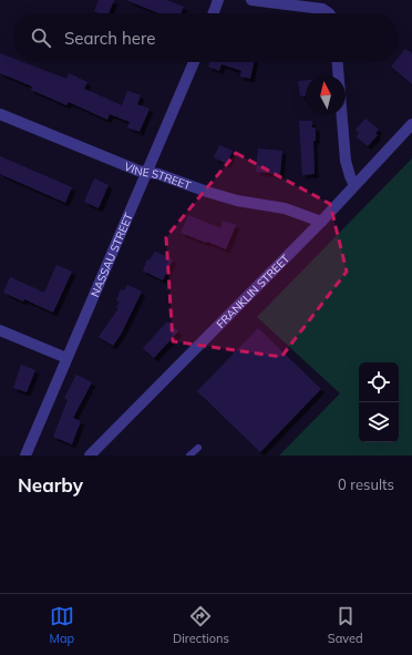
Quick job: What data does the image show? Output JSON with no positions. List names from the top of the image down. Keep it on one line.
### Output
{"streets":{"street":["VINE STREET","NASSAU STREET","FRANKLIN STREET"]},"crossings":[["VINE STREET","NASSAU STREET"],["VINE STREET","FRANKLIN STREET"]],"north":"top","page":{"search":"Search here","heading":["Nearby","0 results"],"nav":["Map","Directions","Saved"]}}
